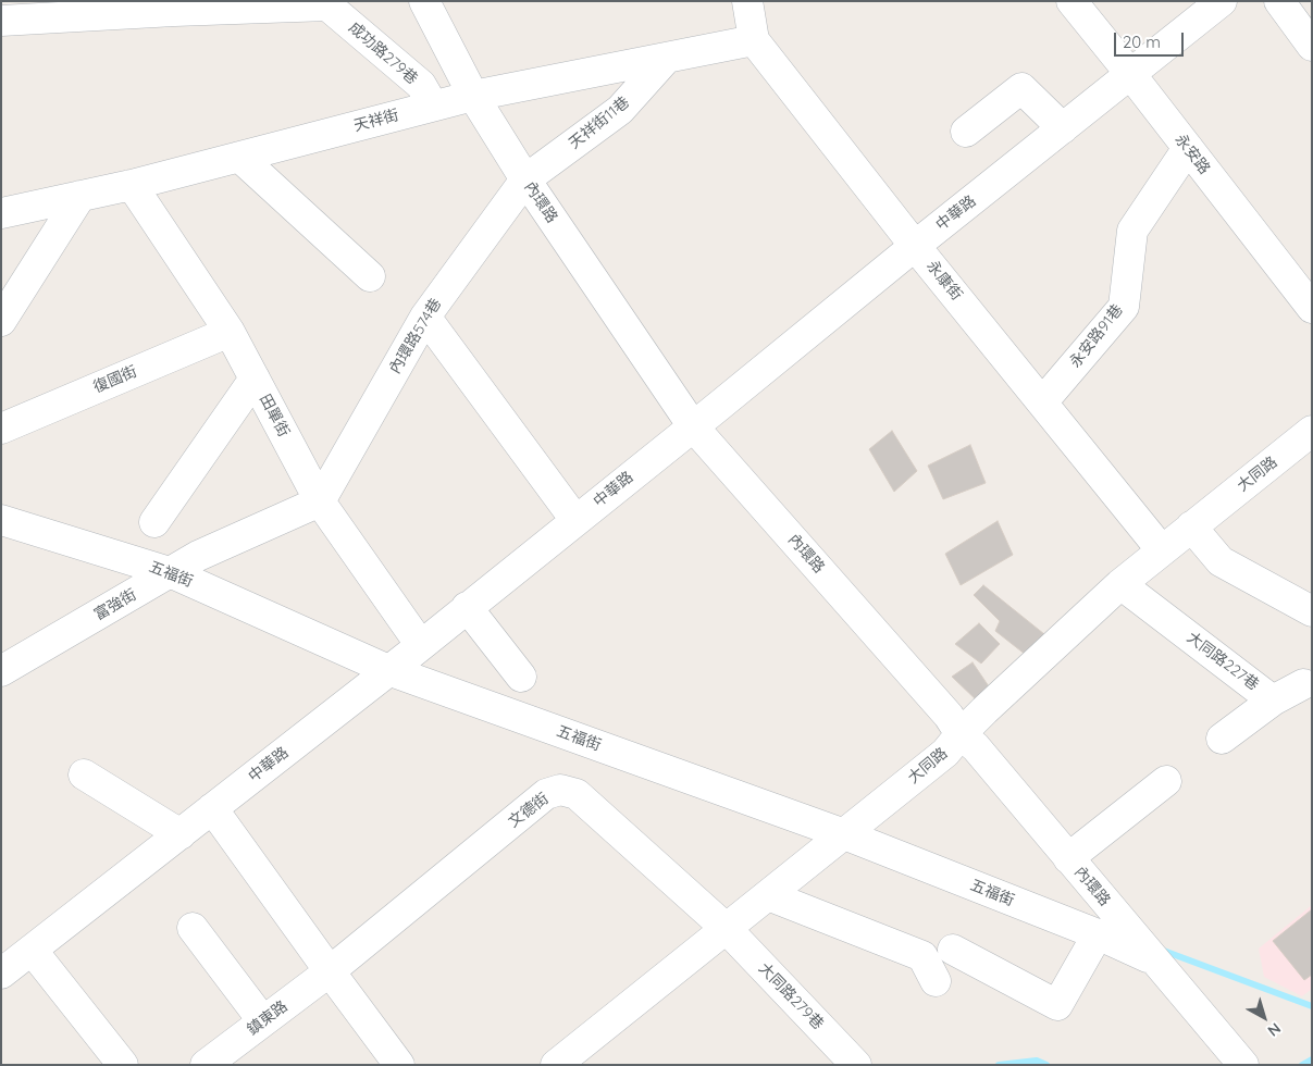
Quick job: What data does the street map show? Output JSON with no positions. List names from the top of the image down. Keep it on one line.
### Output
{"streets":{"street":["成功路279巷","天祥街","天祥街11巷","永安路","內環路","中華路","永康街","內環路574巷","永安路91巷","復國街","田單街","大同路","五福街","富強街","大同路227巷","文德街","大同路279巷","鎮東路"]},"crossings":[["成功路279巷","天祥街"],["天祥街","天祥街11巷"],["天祥街","內環路"],["天祥街","永康街"],["天祥街","田單街"],["天祥街11巷","內環路"],["天祥街11巷","內環路574巷"],["永安路","中華路"],["永安路","永安路91巷"],["內環路","中華路"],["內環路","內環路574巷"],["內環路","大同路"],["內環路","五福街"],["中華路","永康街"],["中華路","田單街"],["中華路","五福街"],["永康街","永安路91巷"],["永康街","大同路"],["內環路574巷","田單街"],["內環路574巷","富強街"],["復國街","田單街"],["田單街","五福街"],["田單街","富強街"],["大同路","五福街"],["大同路","大同路227巷"],["大同路","文德街"],["大同路","大同路279巷"],["五福街","富強街"],["文德街","大同路279巷"],["文德街","鎮東路"]],"scale_bar":"20 m","north":"bottom right"}
